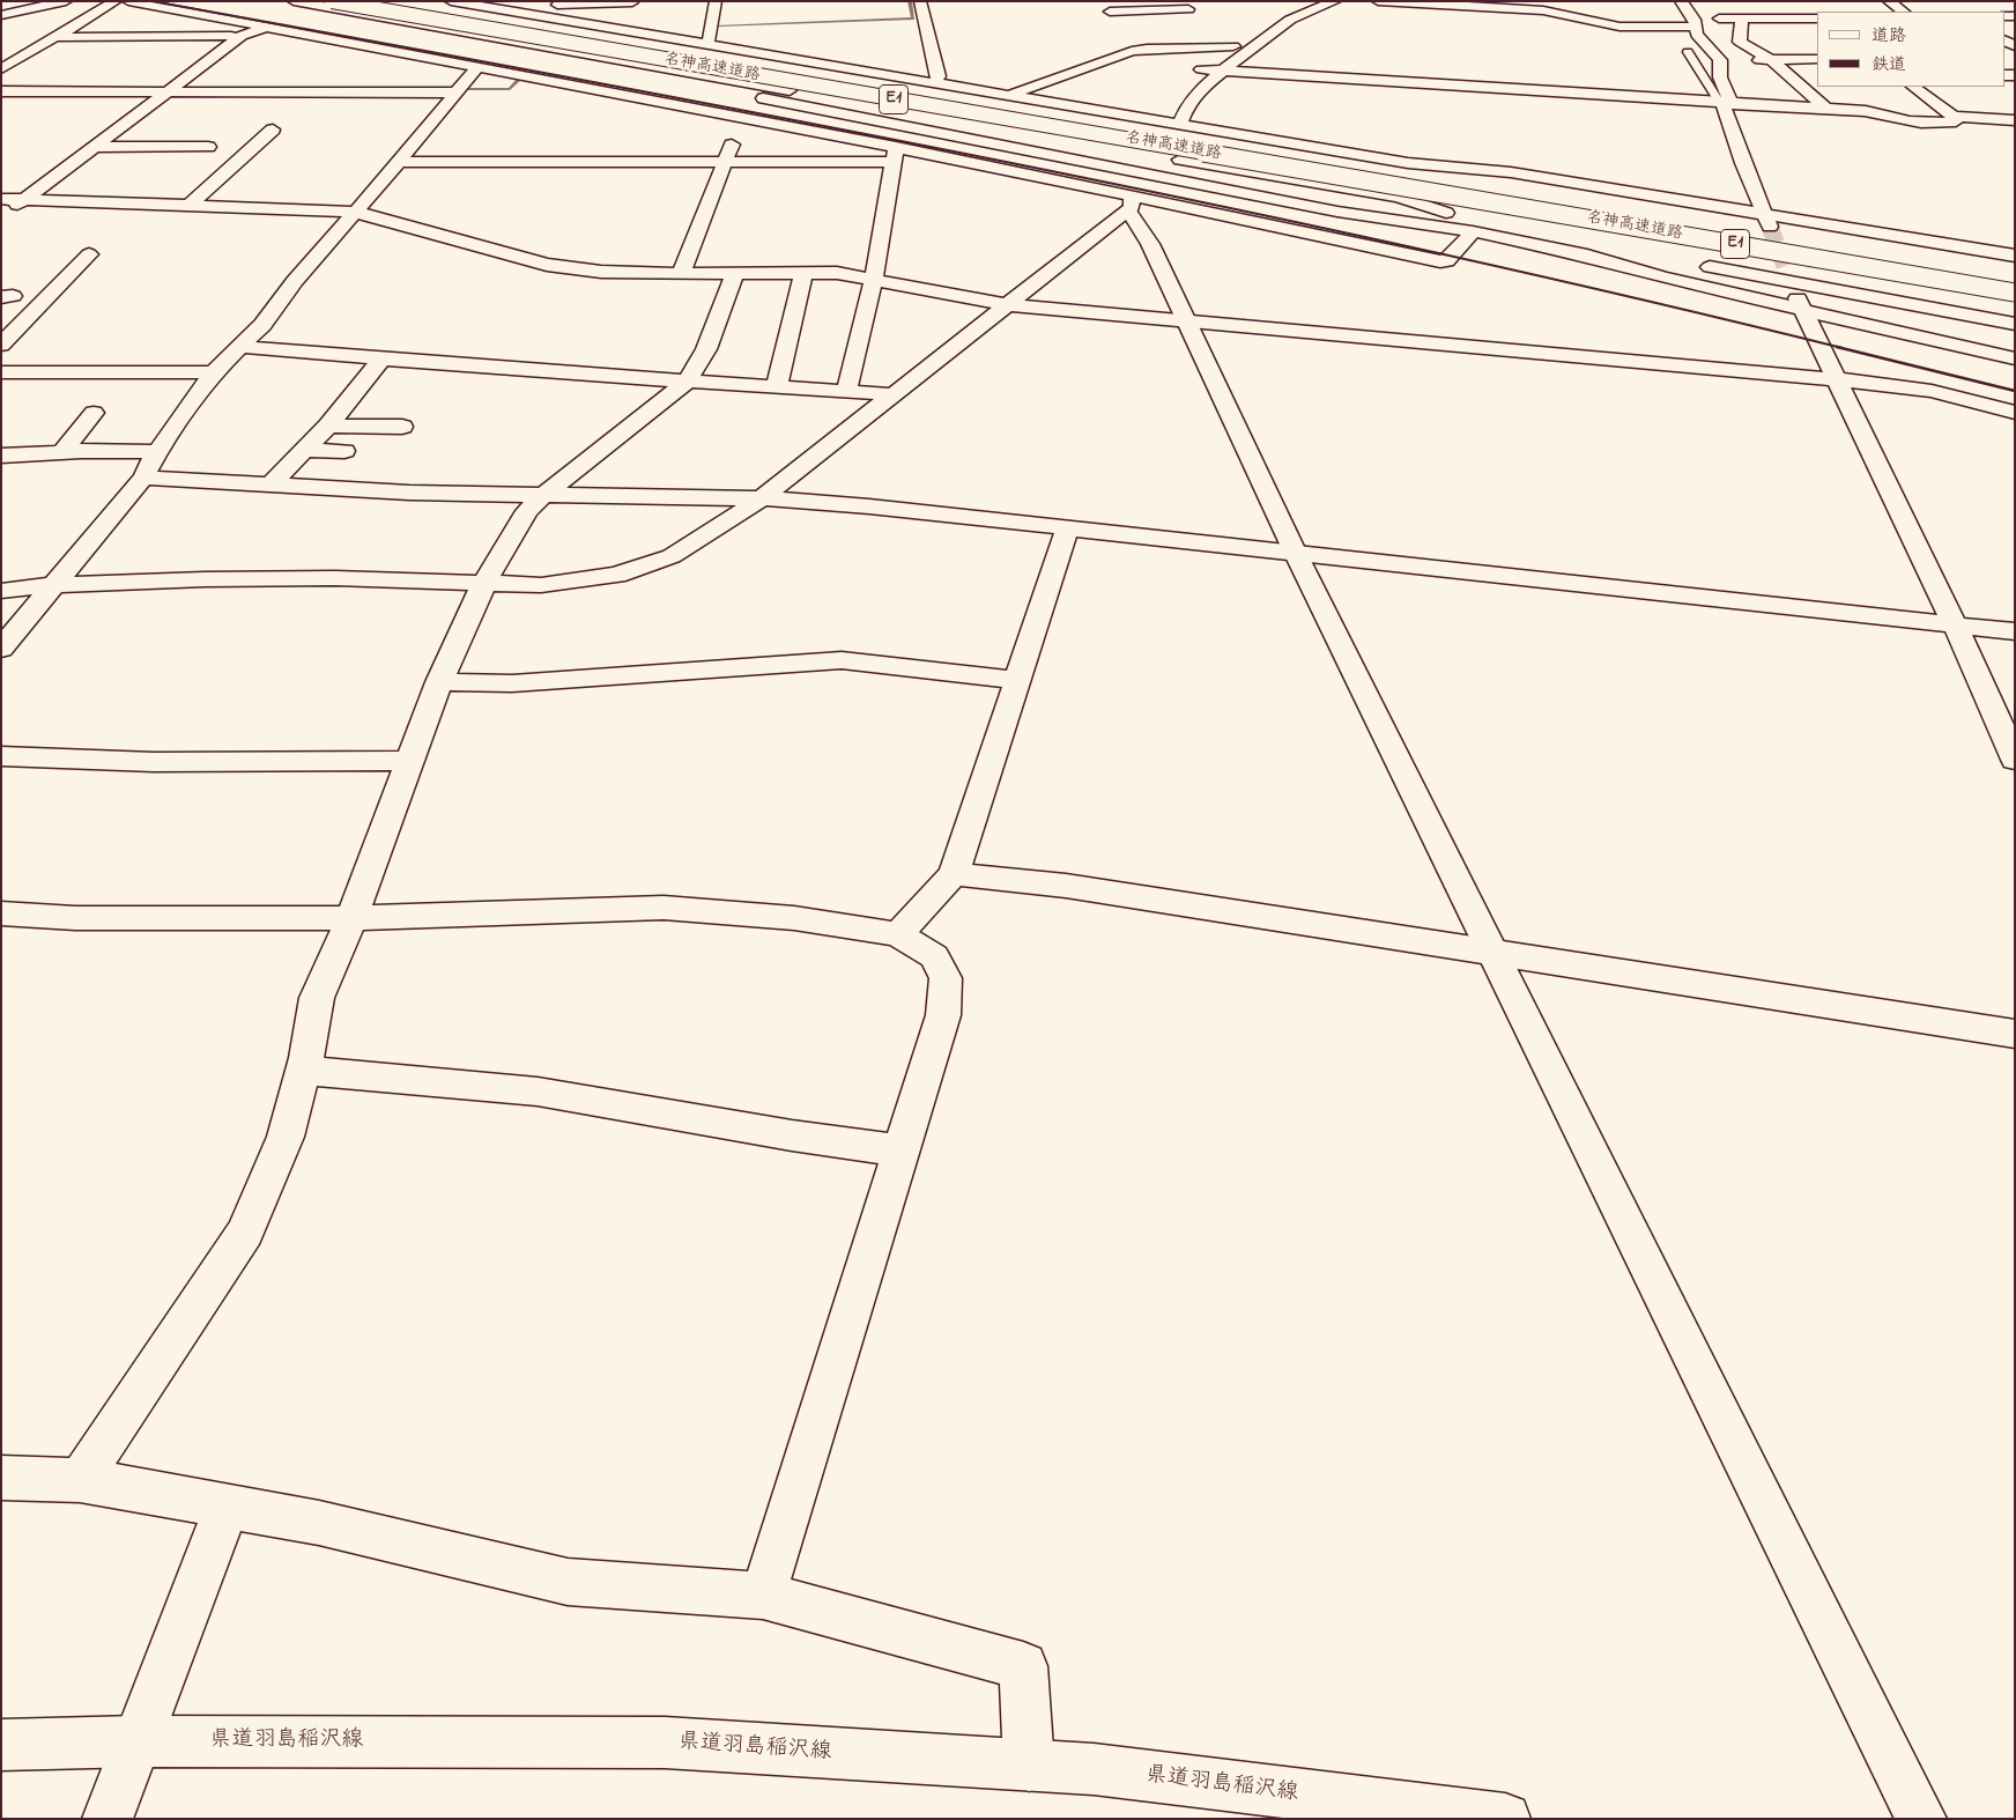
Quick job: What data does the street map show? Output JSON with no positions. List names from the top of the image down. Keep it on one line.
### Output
{"streets":{"main road":["名神高速道路","E1","県道羽島稲沢線"]},"legend":["道路","鉄道"]}
